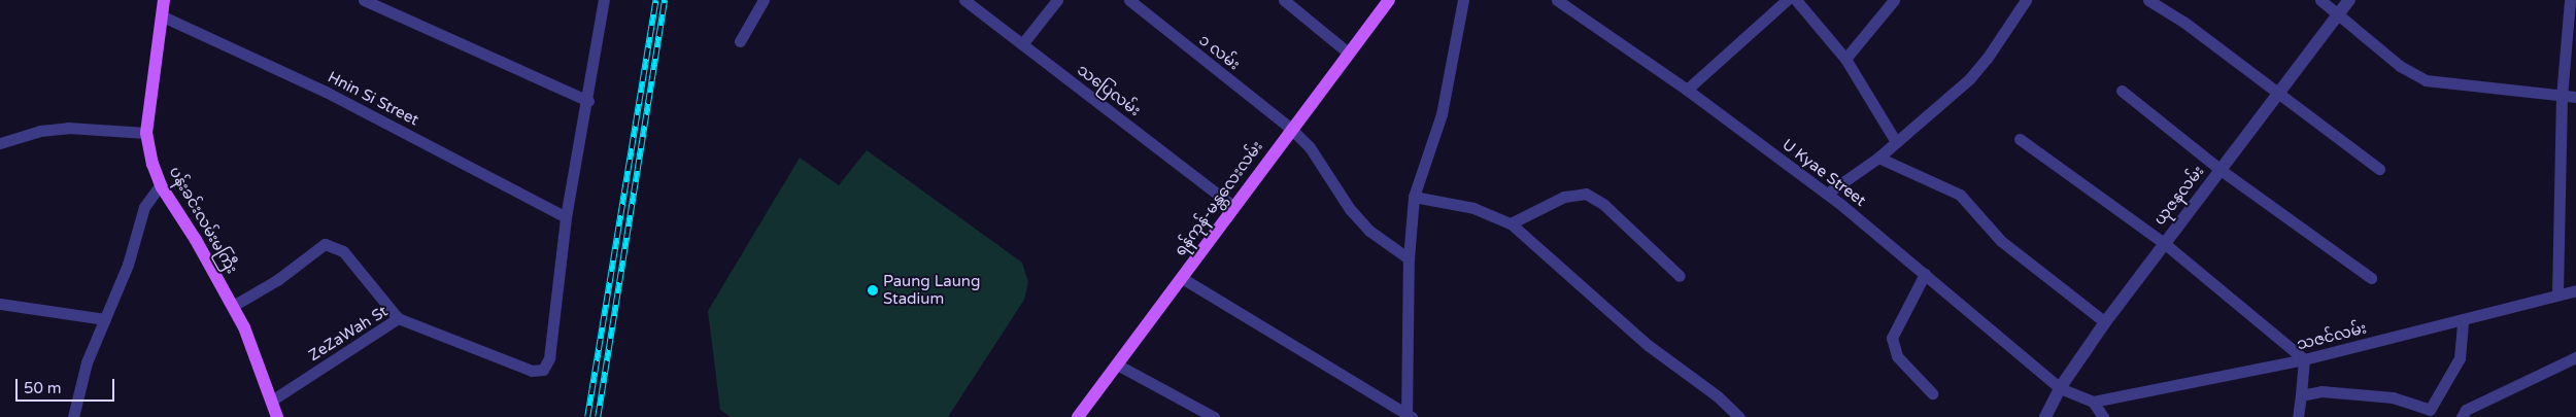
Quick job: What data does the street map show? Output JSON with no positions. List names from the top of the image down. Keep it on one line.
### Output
{"streets":{"main road":["ရန်ကုန်-မန္တလေးလမ်း","ပန်းခင်းလမ်းမကြီး"],"street":["၁ လမ်း","သပြေလမ်း","Hnin Si Street","U Kyae Street","ယုဇနလမ်း","ZeZaWah St","သဇင်လမ်း"]},"crossings":[["၁ လမ်း","ရန်ကုန်-မန္တလေးလမ်း"],["သပြေလမ်း","ရန်ကုန်-မန္တလေးလမ်း"],["Hnin Si Street","ပန်းခင်းလမ်းမကြီး"],["Hnin Si Street","ZeZaWah St"],["U Kyae Street","ယုဇနလမ်း"],["U Kyae Street","သဇင်လမ်း"],["ပန်းခင်းလမ်းမကြီး","ZeZaWah St"]],"places":["Paung Laung Stadium"],"scale_bar":"50 m"}
